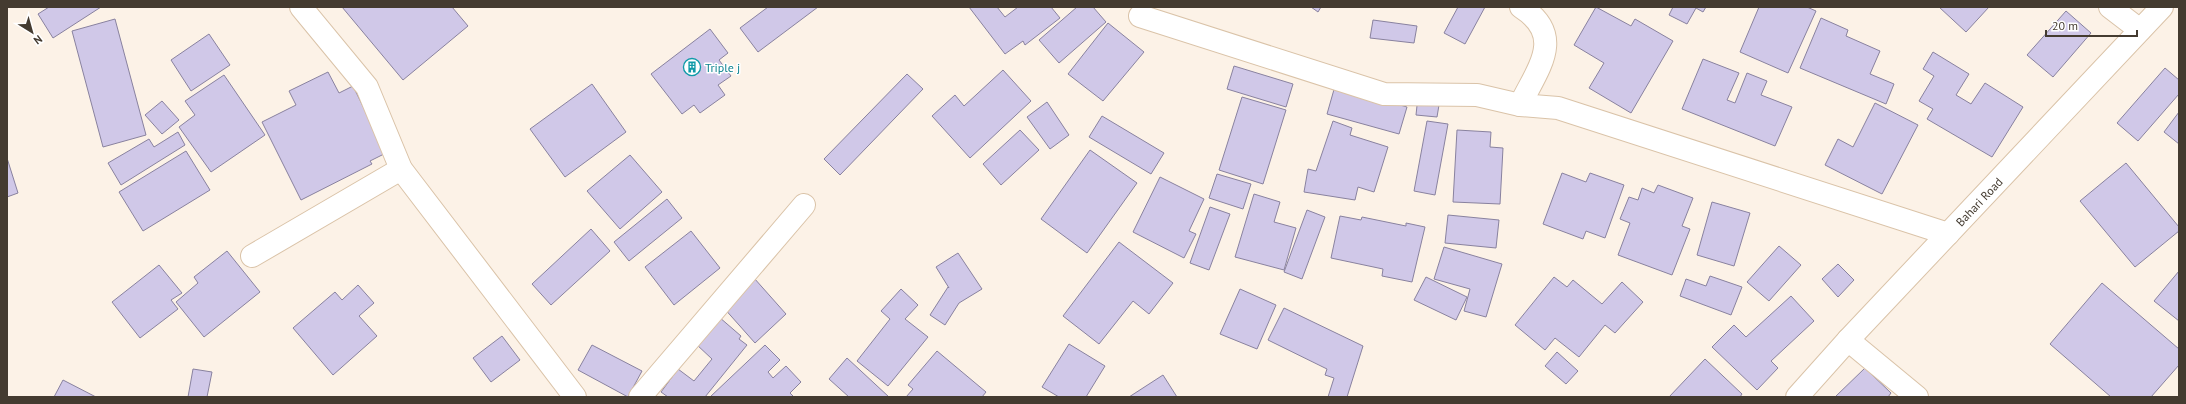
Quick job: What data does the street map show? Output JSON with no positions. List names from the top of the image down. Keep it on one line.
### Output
{"streets":{"street":["Bahari Road"]},"places":{"building":["Triple j"]},"scale_bar":"20 m","north":"bottom right"}
